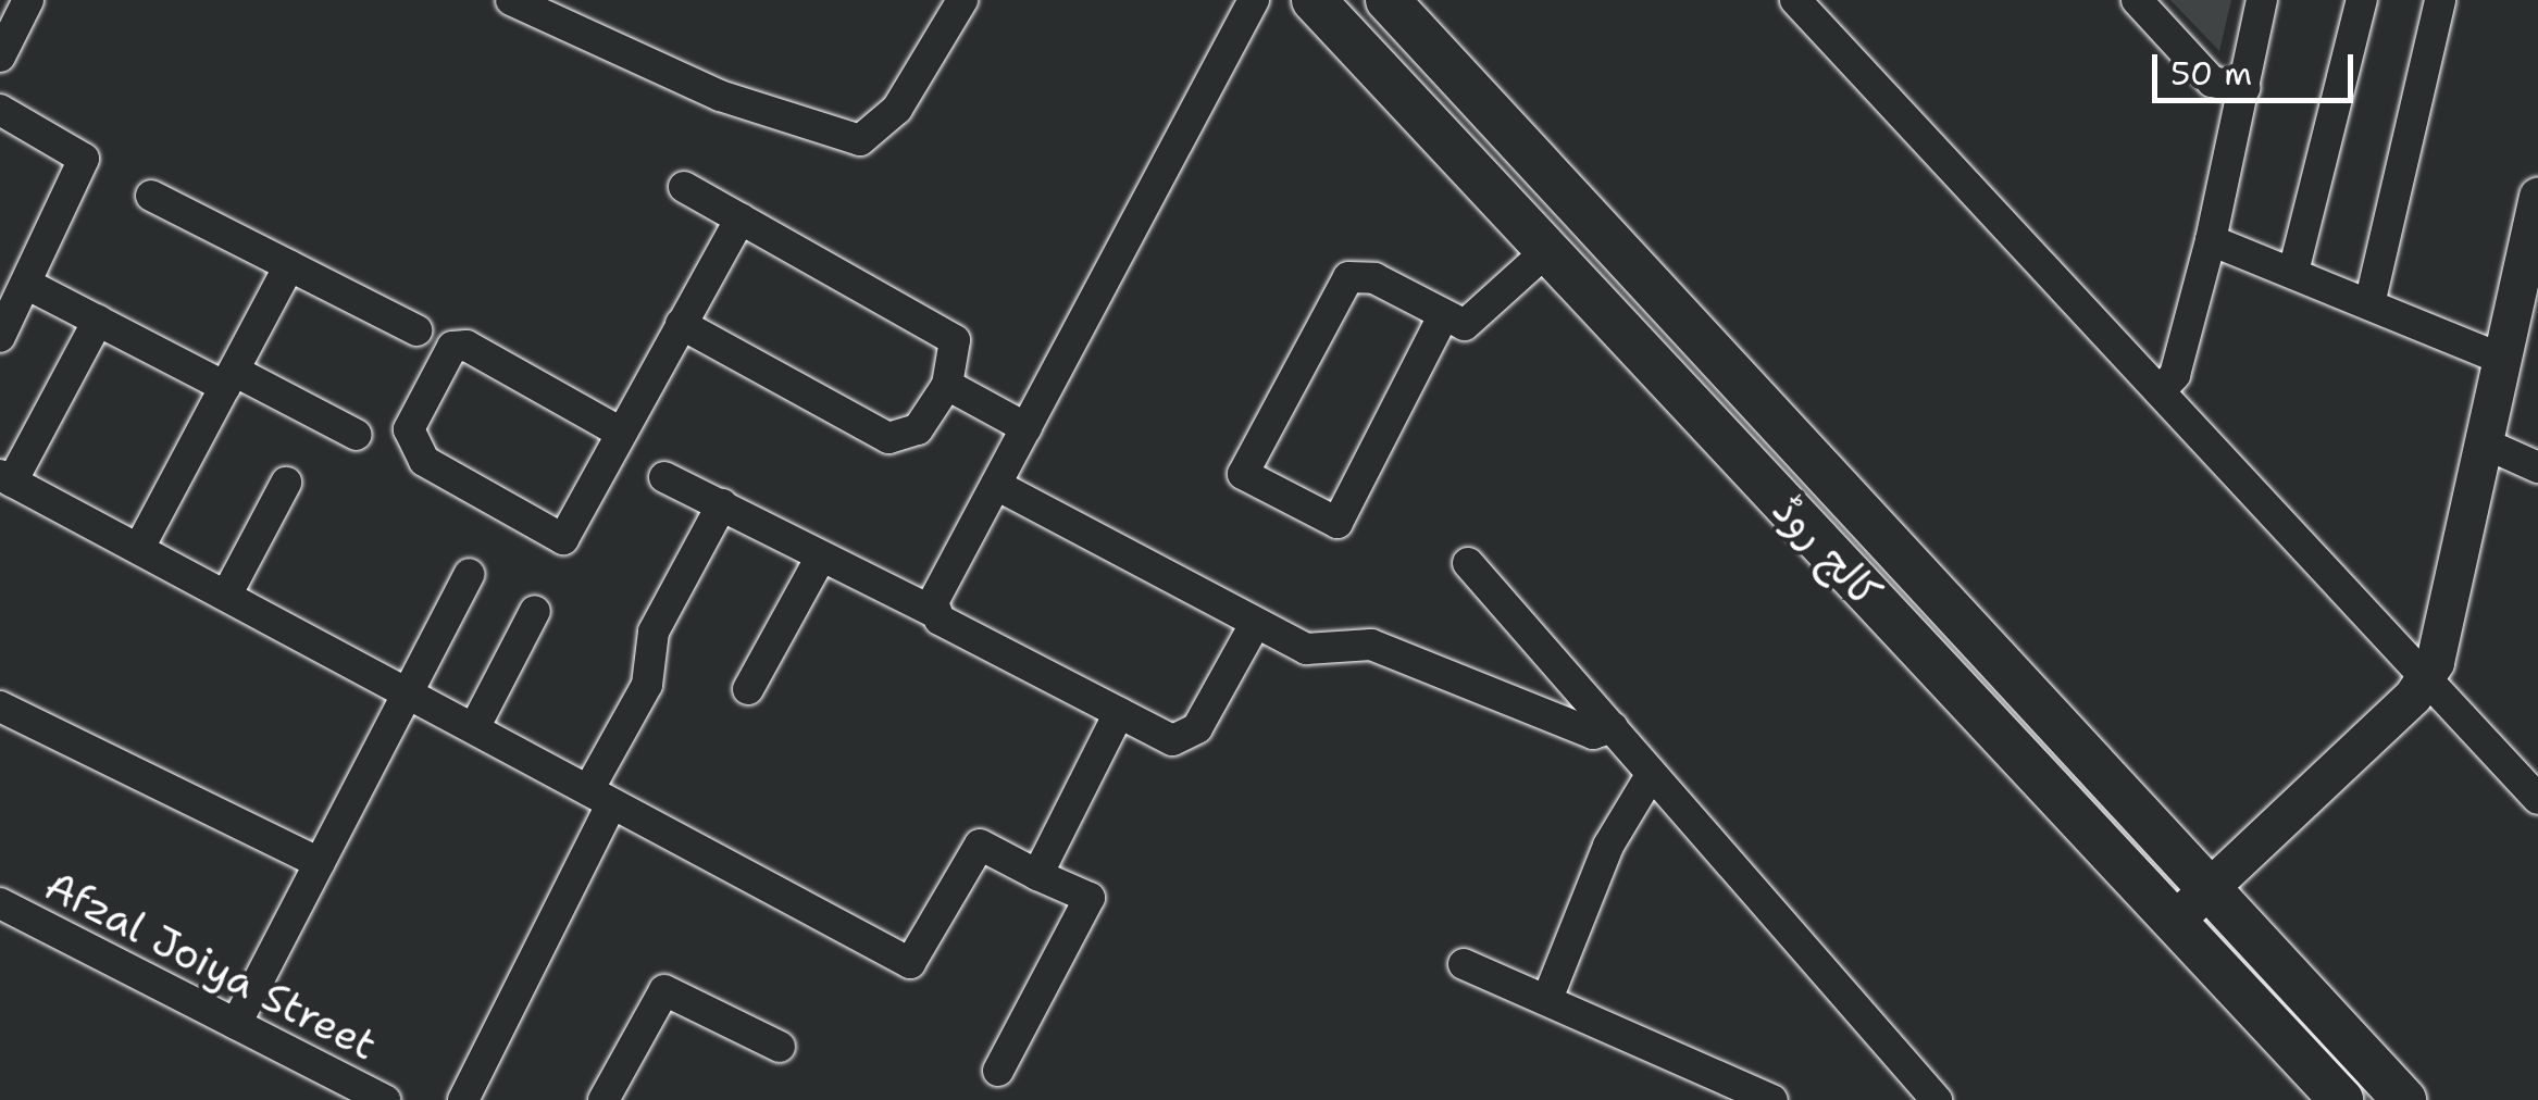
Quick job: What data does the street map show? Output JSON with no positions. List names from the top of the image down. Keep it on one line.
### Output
{"streets":{"main road":["کالج روڈ"],"street":["Afzal Joiya Street"]},"scale_bar":"50 m"}
